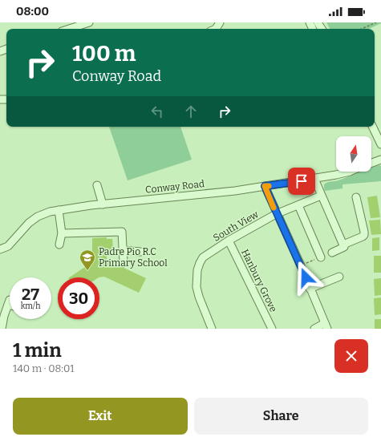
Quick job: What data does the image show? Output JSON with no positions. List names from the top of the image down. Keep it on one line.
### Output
{"streets":{"street":["Conway Road","South View","Hanbury Grove"]},"crossings":[["South View","Hanbury Grove"]],"places":{"school or university":["Padre Pio R.C Primary School"]},"north":"top","page":{"status":"08:00","turn":["100 m","Conway Road"],"speed":"27 km/h","limit":"30","heading":["1 min","140 m · 08:01"],"buttons":["Exit","Share"]}}
